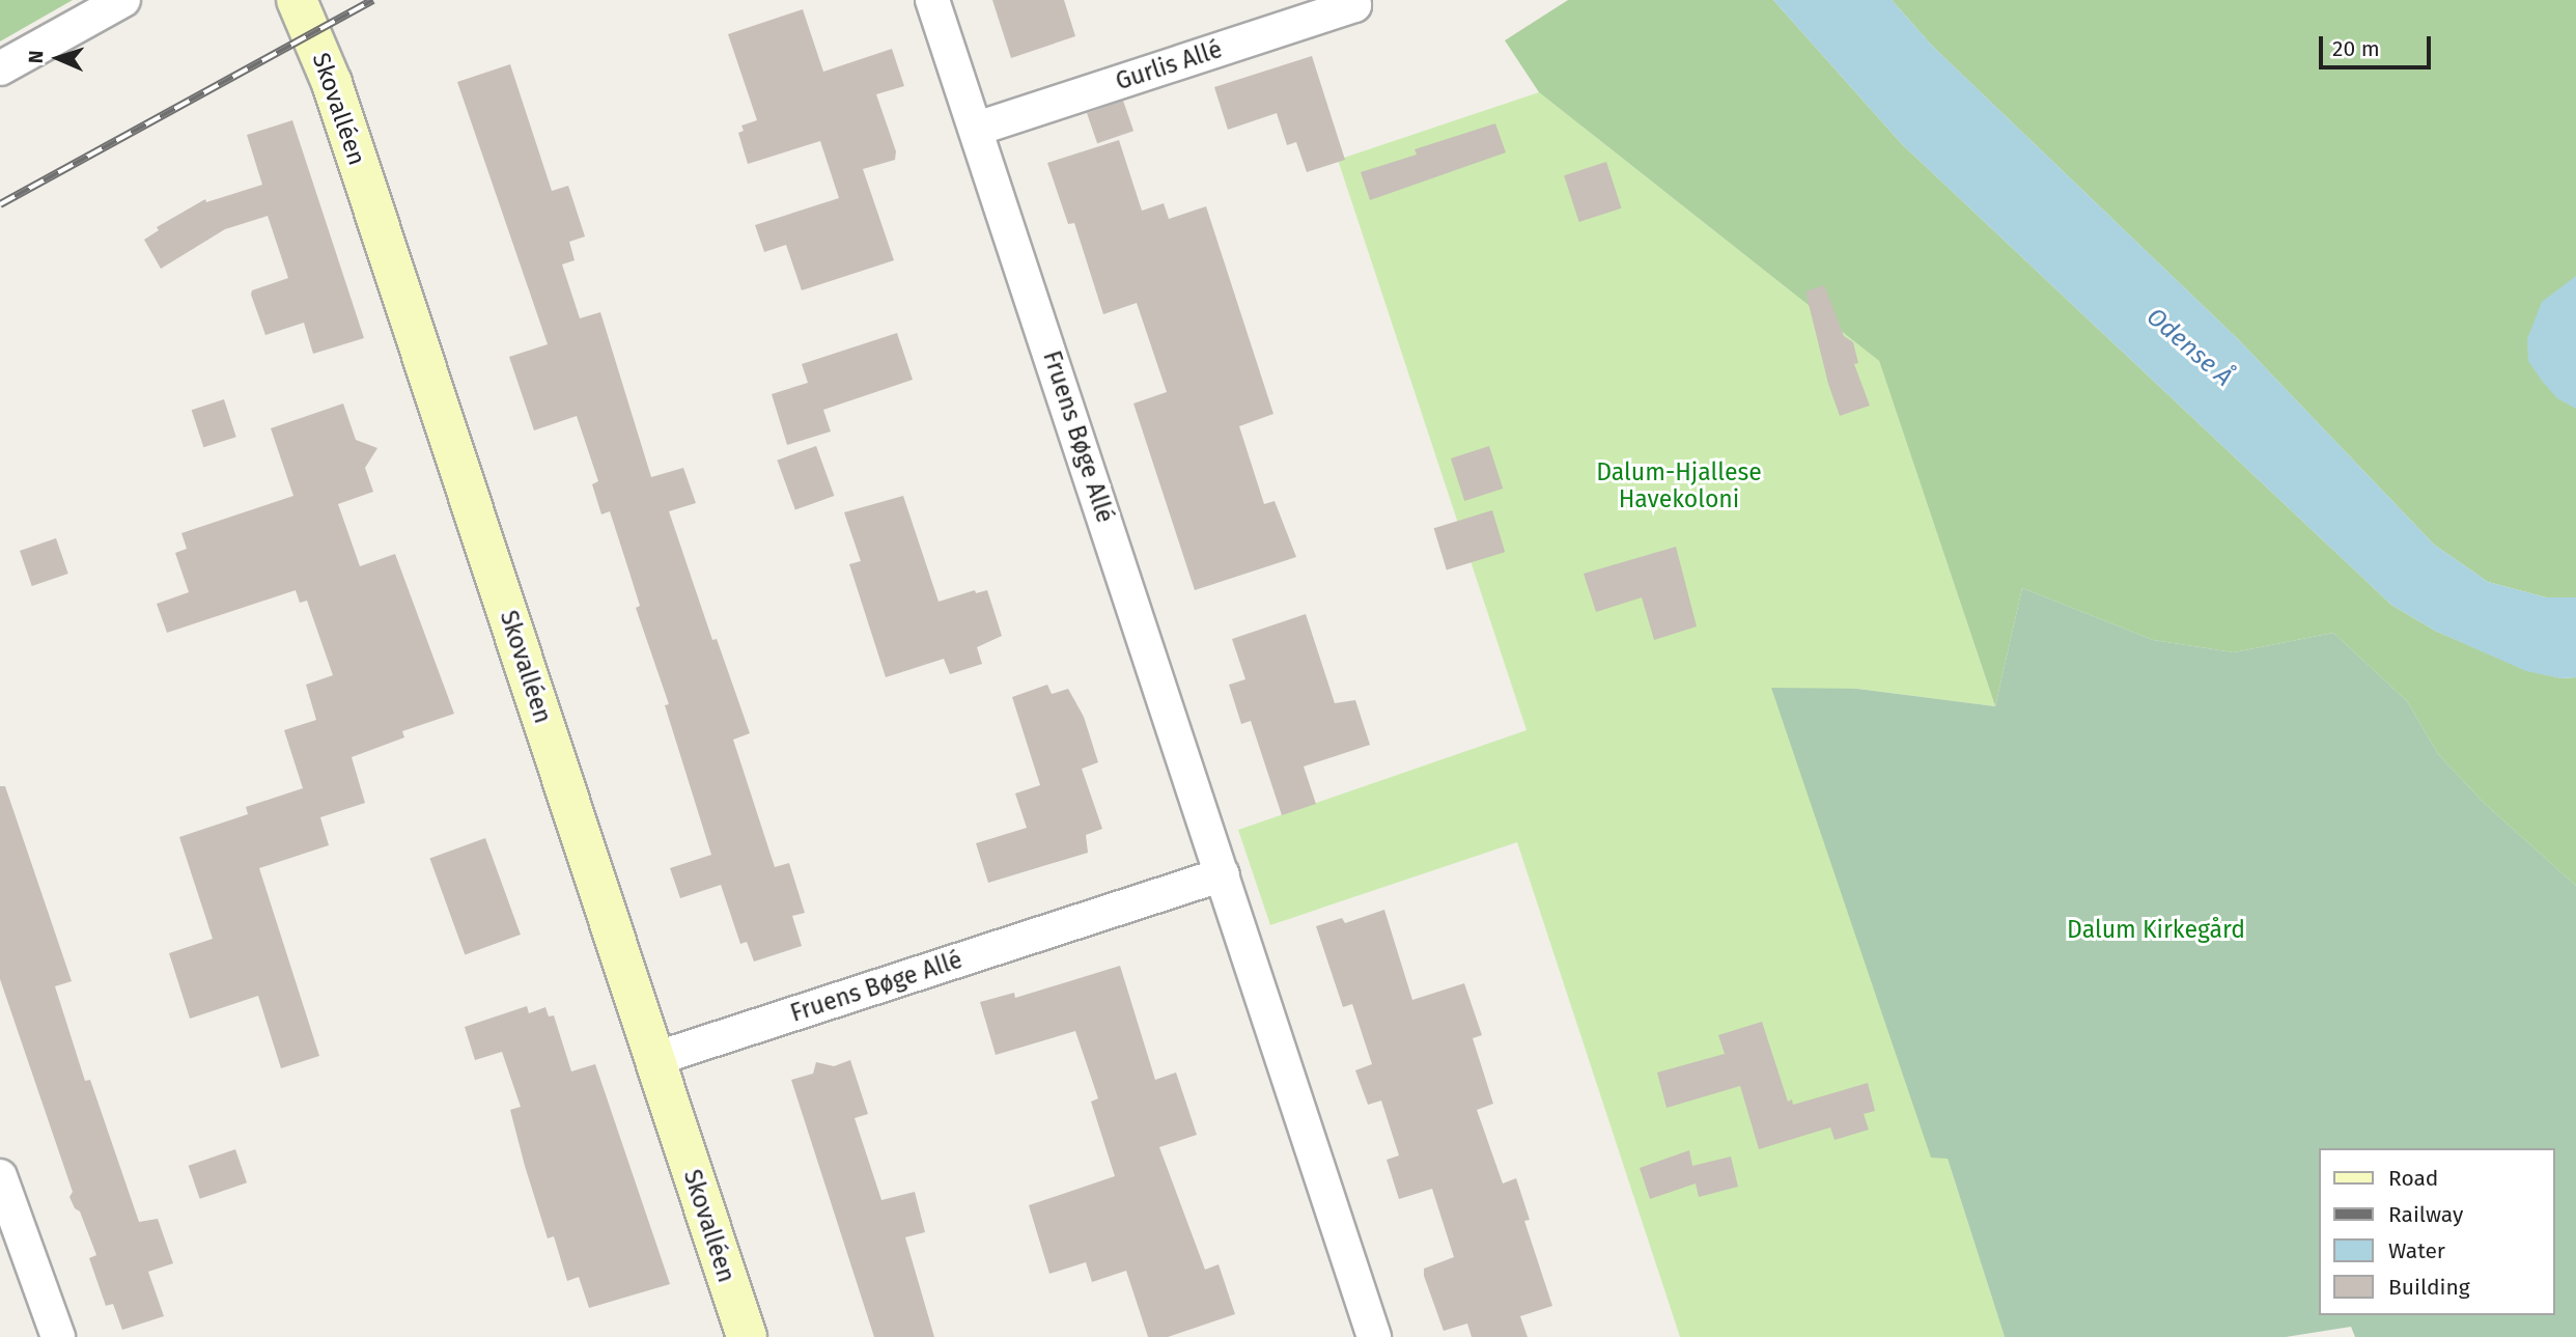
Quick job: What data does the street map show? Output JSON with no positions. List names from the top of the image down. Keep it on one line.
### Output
{"streets":{"street":["Gurlis Allé","Skovalléen","Fruens Bøge Allé"]},"crossings":[["Gurlis Allé","Fruens Bøge Allé"],["Skovalléen","Fruens Bøge Allé"]],"water":["Odense Å"],"parks":["Dalum-Hjallese Havekoloni","Dalum Kirkegård"],"legend":["Road","Railway","Water","Building"],"scale_bar":"20 m","north":"left"}
